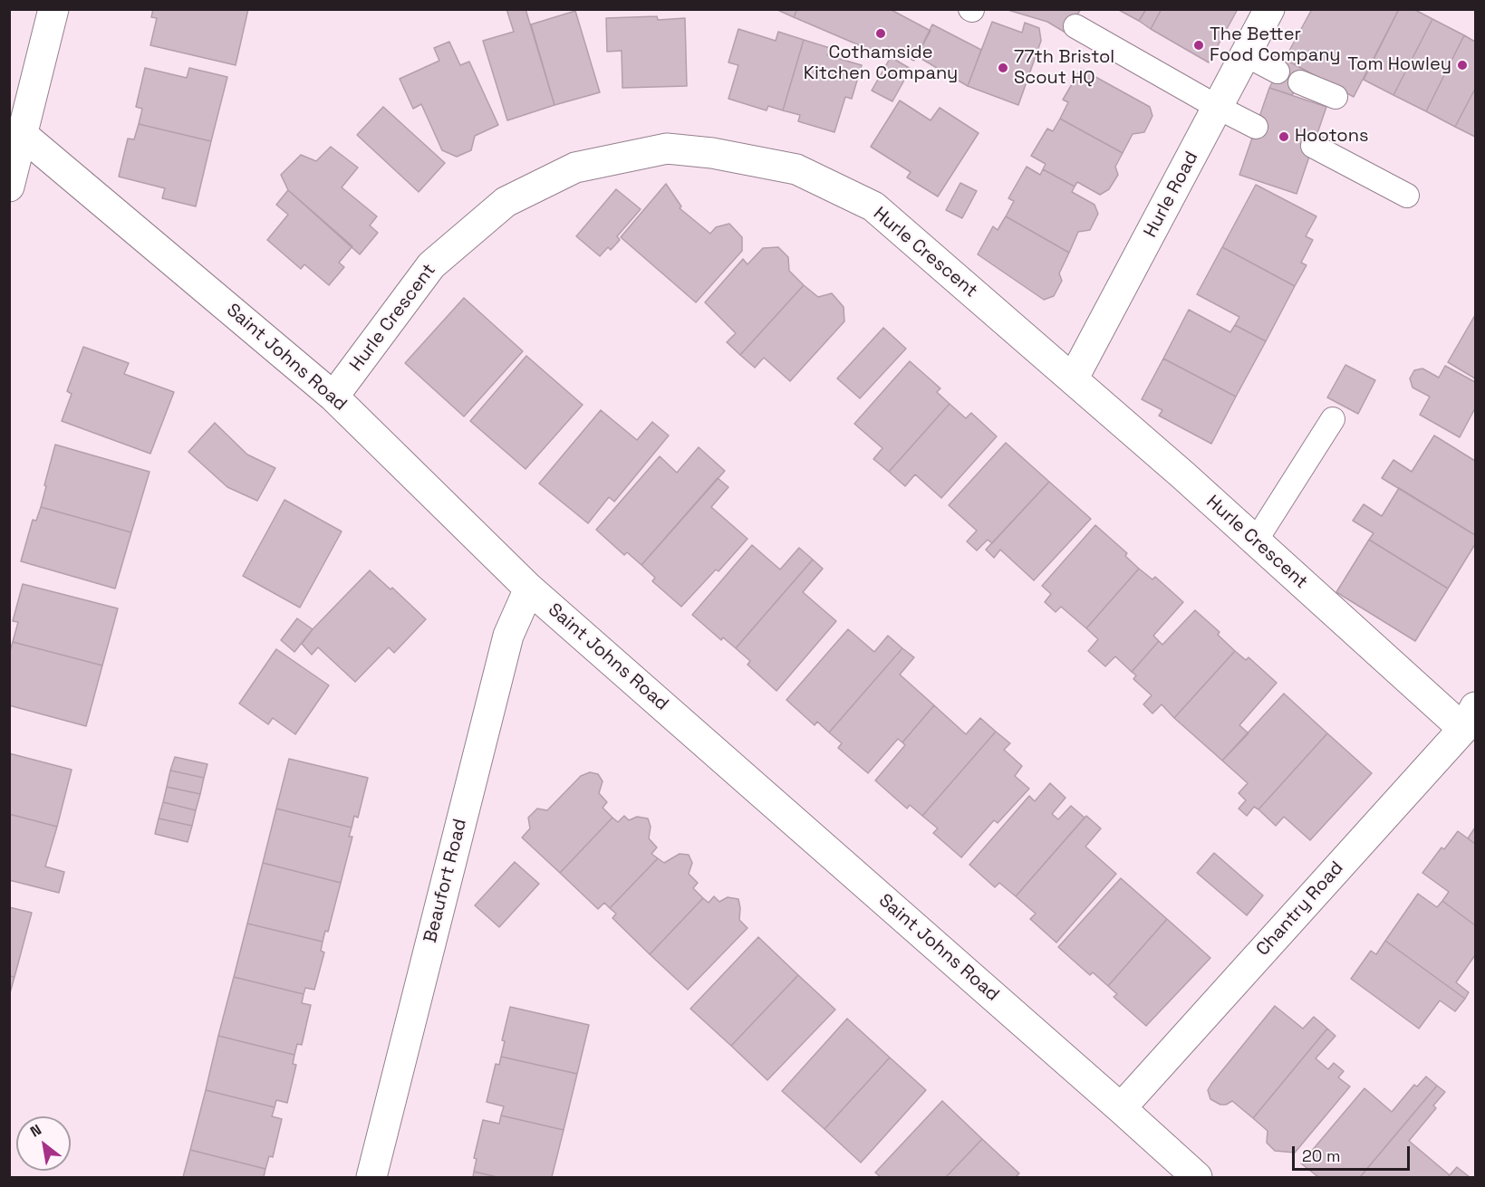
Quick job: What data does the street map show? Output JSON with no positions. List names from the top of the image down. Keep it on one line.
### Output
{"streets":{"street":["Hurle Road","Hurle Crescent","Saint Johns Road","Beaufort Road","Chantry Road"]},"crossings":[["Hurle Road","Hurle Crescent"],["Hurle Crescent","Saint Johns Road"],["Hurle Crescent","Chantry Road"],["Saint Johns Road","Beaufort Road"],["Saint Johns Road","Chantry Road"]],"places":["Cothamside Kitchen Company","The Better Food Company","Tom Howley","77th Bristol Scout HQ","Hootons"],"scale_bar":"20 m","north":"top left"}
